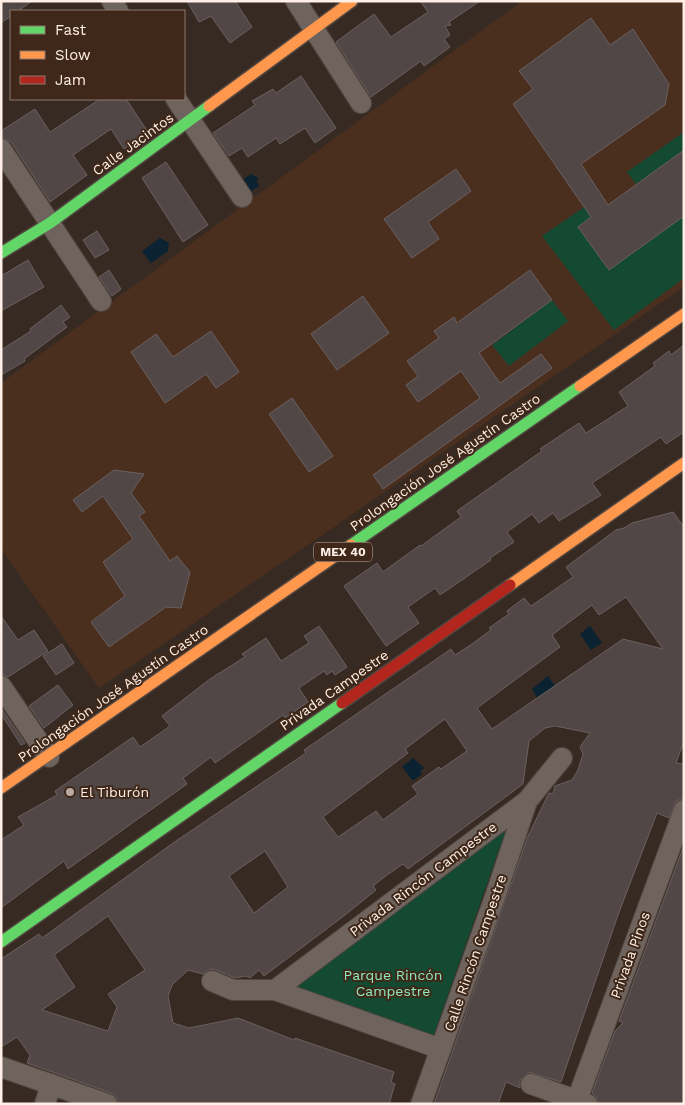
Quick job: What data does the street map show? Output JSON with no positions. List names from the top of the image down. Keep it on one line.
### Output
{"streets":{"main road":["Calle Jacintos","Prolongación José Agustín Castro","MEX 40","Privada Campestre"],"street":["Privada Rincón Campestre","Calle Rincón Campestre","Privada Pinos"]},"crossings":[["Privada Rincón Campestre","Calle Rincón Campestre"]],"parks":["Parque Rincón Campestre"],"places":["El Tiburón"],"legend":["Fast","Slow","Jam"]}
